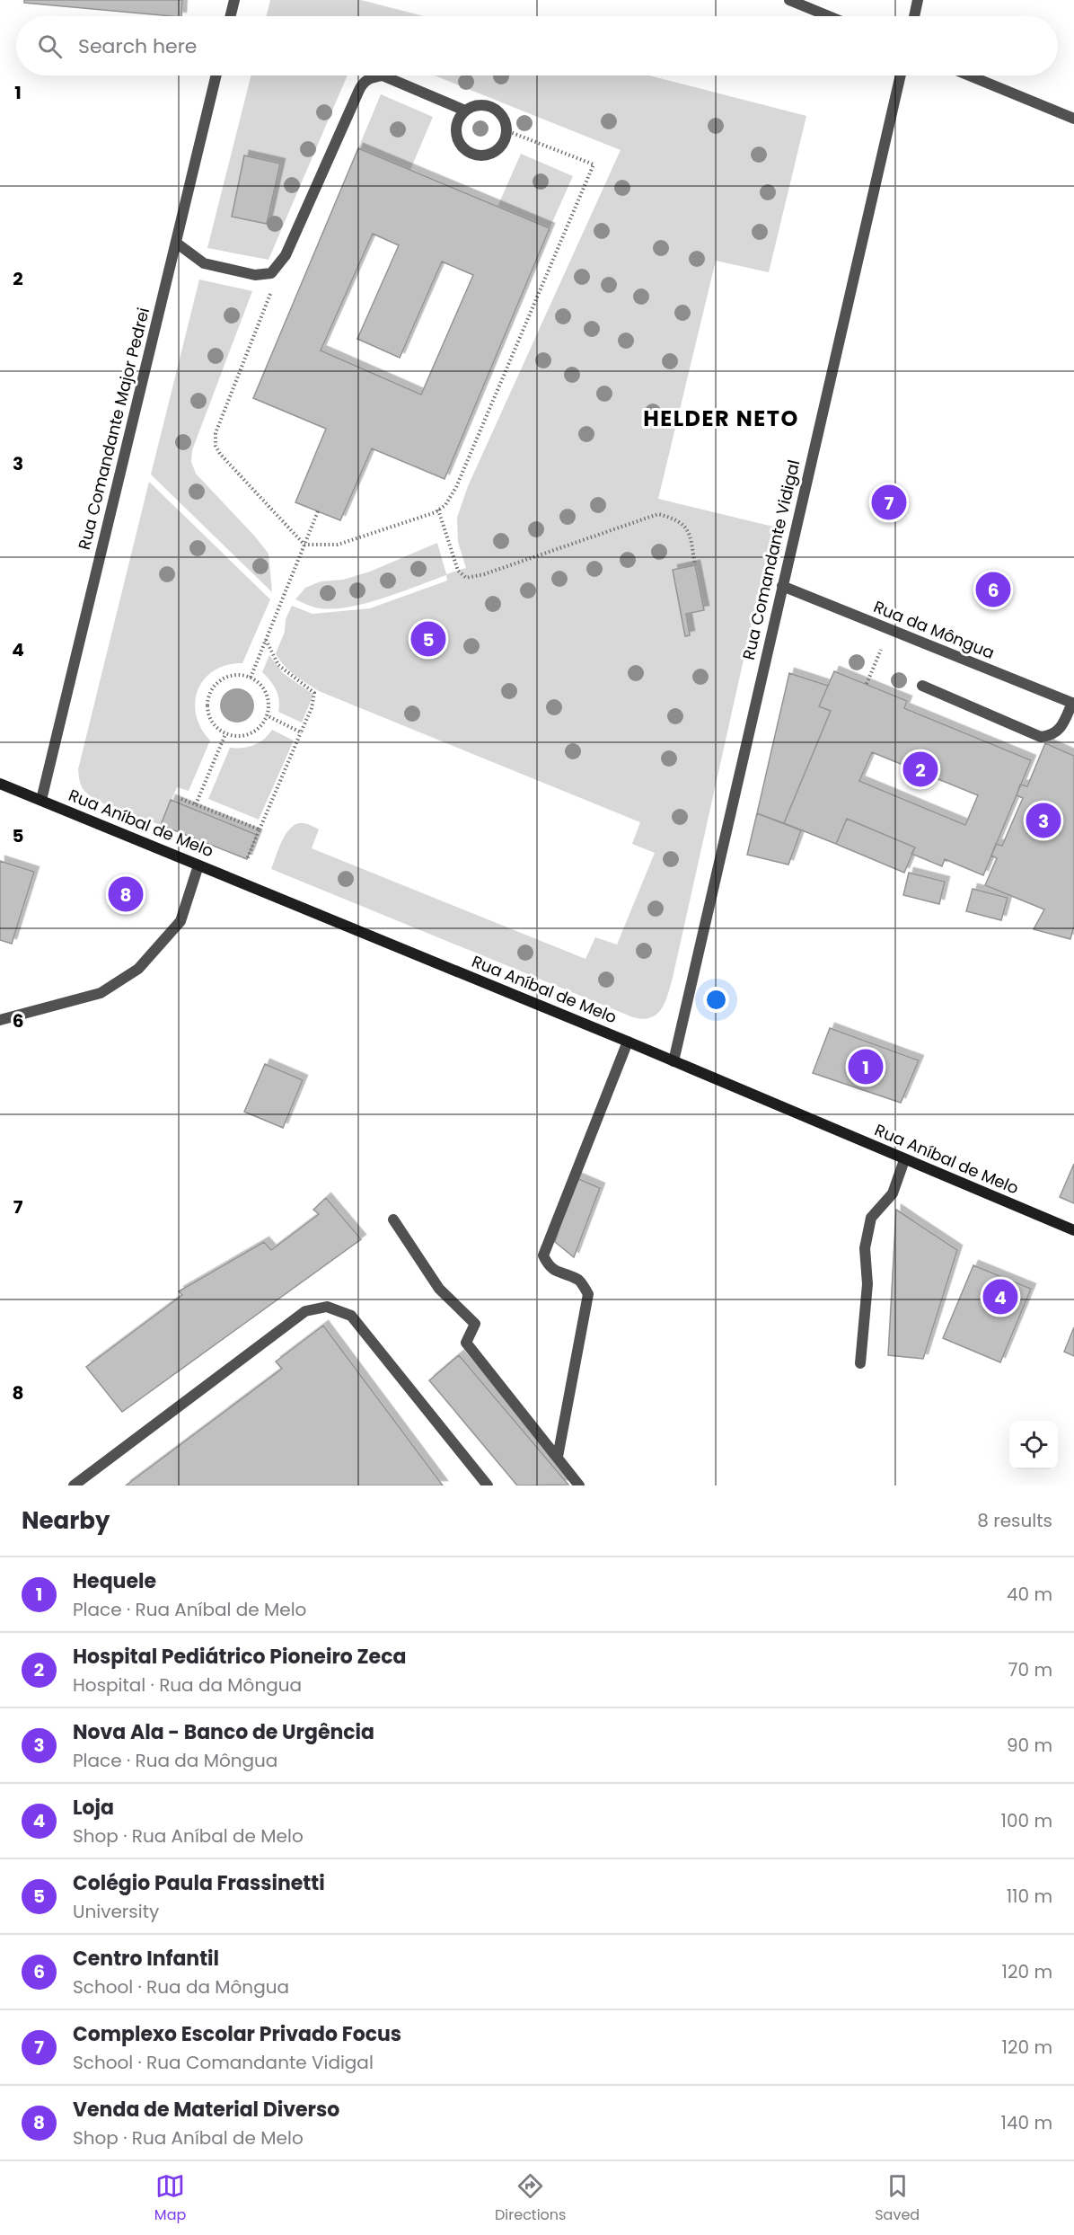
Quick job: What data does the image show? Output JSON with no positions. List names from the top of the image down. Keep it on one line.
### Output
{"streets":{"street":["Rua Comandante Major Pedrei","Rua Comandante Vidigal","Rua da Môngua","Rua Aníbal de Melo"]},"crossings":[["Rua Comandante Major Pedrei","Rua Aníbal de Melo"],["Rua Comandante Vidigal","Rua da Môngua"],["Rua Comandante Vidigal","Rua Aníbal de Melo"]],"districts":["HELDER NETO"],"page":{"search":"Search here","pins":["7","6","5","2","3","8","1","4"],"heading":["Nearby","8 results"],"list":[{"mark":"1","name":"Hequele","note":"Place · Rua Aníbal de Melo","value":"40 m"},{"mark":"2","name":"Hospital Pediátrico Pioneiro Zeca","note":"Hospital · Rua da Môngua","value":"70 m"},{"mark":"3","name":"Nova Ala - Banco de Urgência","note":"Place · Rua da Môngua","value":"90 m"},{"mark":"4","name":"Loja","note":"Shop · Rua Aníbal de Melo","value":"100 m"},{"mark":"5","name":"Colégio Paula Frassinetti","note":"University","value":"110 m"},{"mark":"6","name":"Centro Infantil","note":"School · Rua da Môngua","value":"120 m"},{"mark":"7","name":"Complexo Escolar Privado Focus","note":"School · Rua Comandante Vidigal","value":"120 m"},{"mark":"8","name":"Venda de Material Diverso","note":"Shop · Rua Aníbal de Melo","value":"140 m"}],"nav":["Map","Directions","Saved"]},"grid":{"rows":["1","2","3","4","5","6","7","8"]}}
